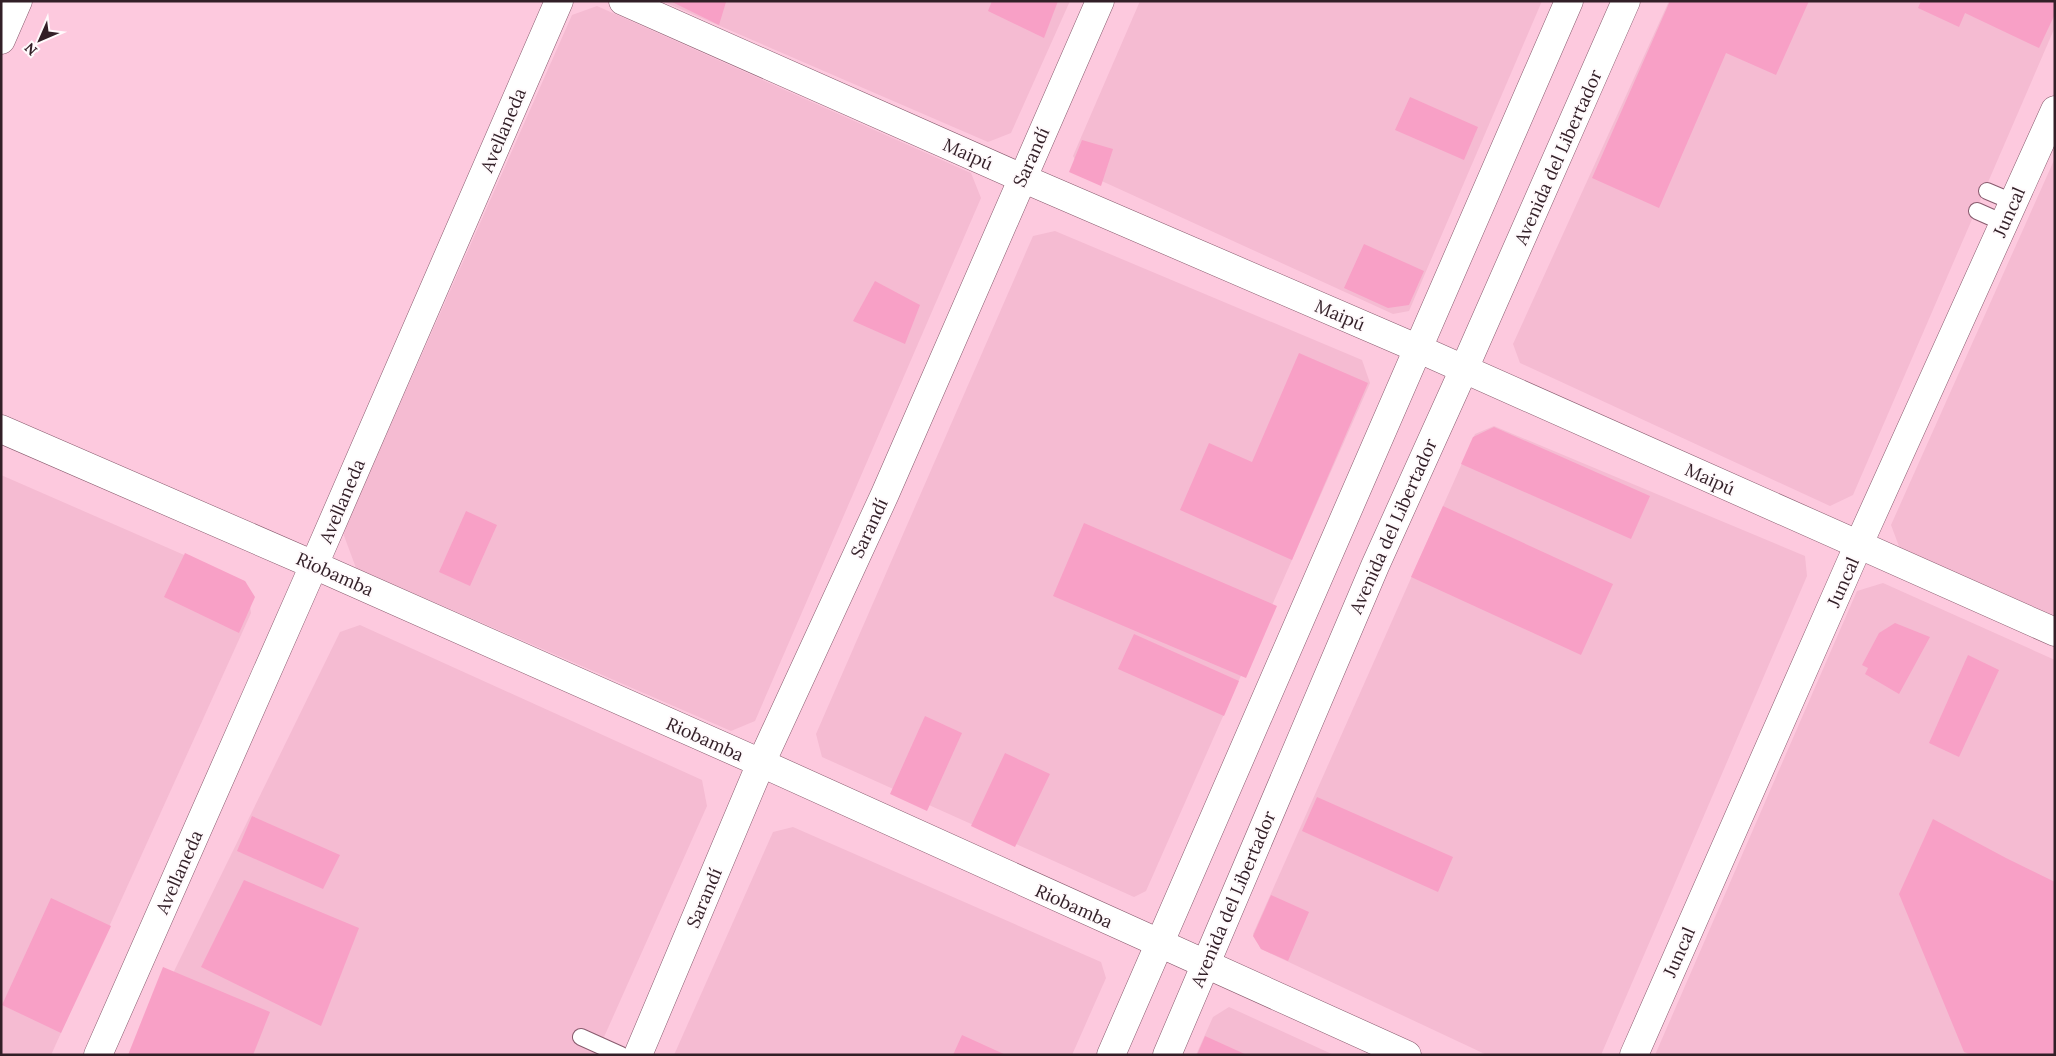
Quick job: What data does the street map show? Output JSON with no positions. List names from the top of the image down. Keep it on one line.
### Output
{"streets":{"street":["Avellaneda","Maipú","Sarandí","Avenida del Libertador","Juncal","Riobamba"]},"crossings":[["Avellaneda","Riobamba"],["Maipú","Sarandí"],["Maipú","Avenida del Libertador"],["Maipú","Juncal"],["Sarandí","Riobamba"],["Avenida del Libertador","Riobamba"]],"north":"bottom left"}
